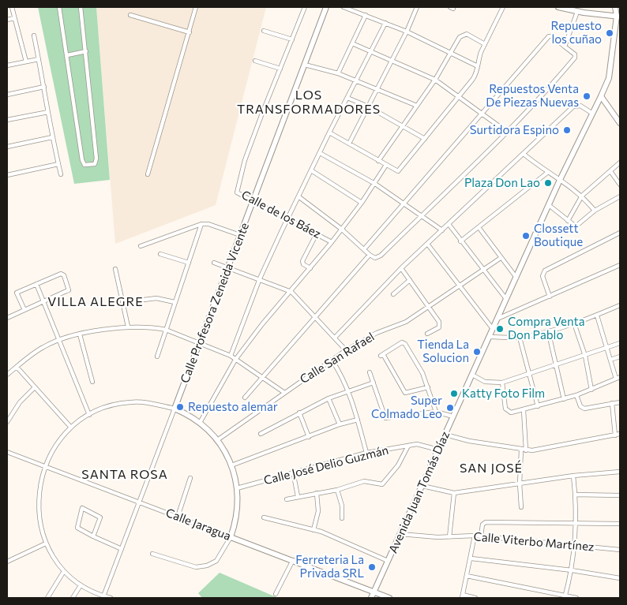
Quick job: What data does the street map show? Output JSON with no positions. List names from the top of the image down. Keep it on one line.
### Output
{"streets":{"street":["Calle de los Báez","Calle Profesora Zeneida Vicente","Calle San Rafael","Calle José Delio Guzmán","Avenida Juan Tomás Díaz","Calle Jaragua","Calle Viterbo Martínez"]},"crossings":[["Calle de los Báez","Calle Profesora Zeneida Vicente"],["Calle Profesora Zeneida Vicente","Calle Jaragua"],["Calle José Delio Guzmán","Avenida Juan Tomás Díaz"],["Avenida Juan Tomás Díaz","Calle Jaragua"],["Avenida Juan Tomás Díaz","Calle Viterbo Martínez"]],"districts":["LOS TRANSFORMADORES","VILLA ALEGRE","SAN JOSÉ","SANTA ROSA"],"places":["Repuesto los cuñao","Repuestos Venta De Piezas Nuevas","Surtidora Espino","Plaza Don Lao","Clossett Boutique","Compra Venta Don Pablo","Tienda La Solucion","Katty Foto Film","Repuesto alemar","Super Colmado Leo","Ferreteria La Privada SRL"]}
